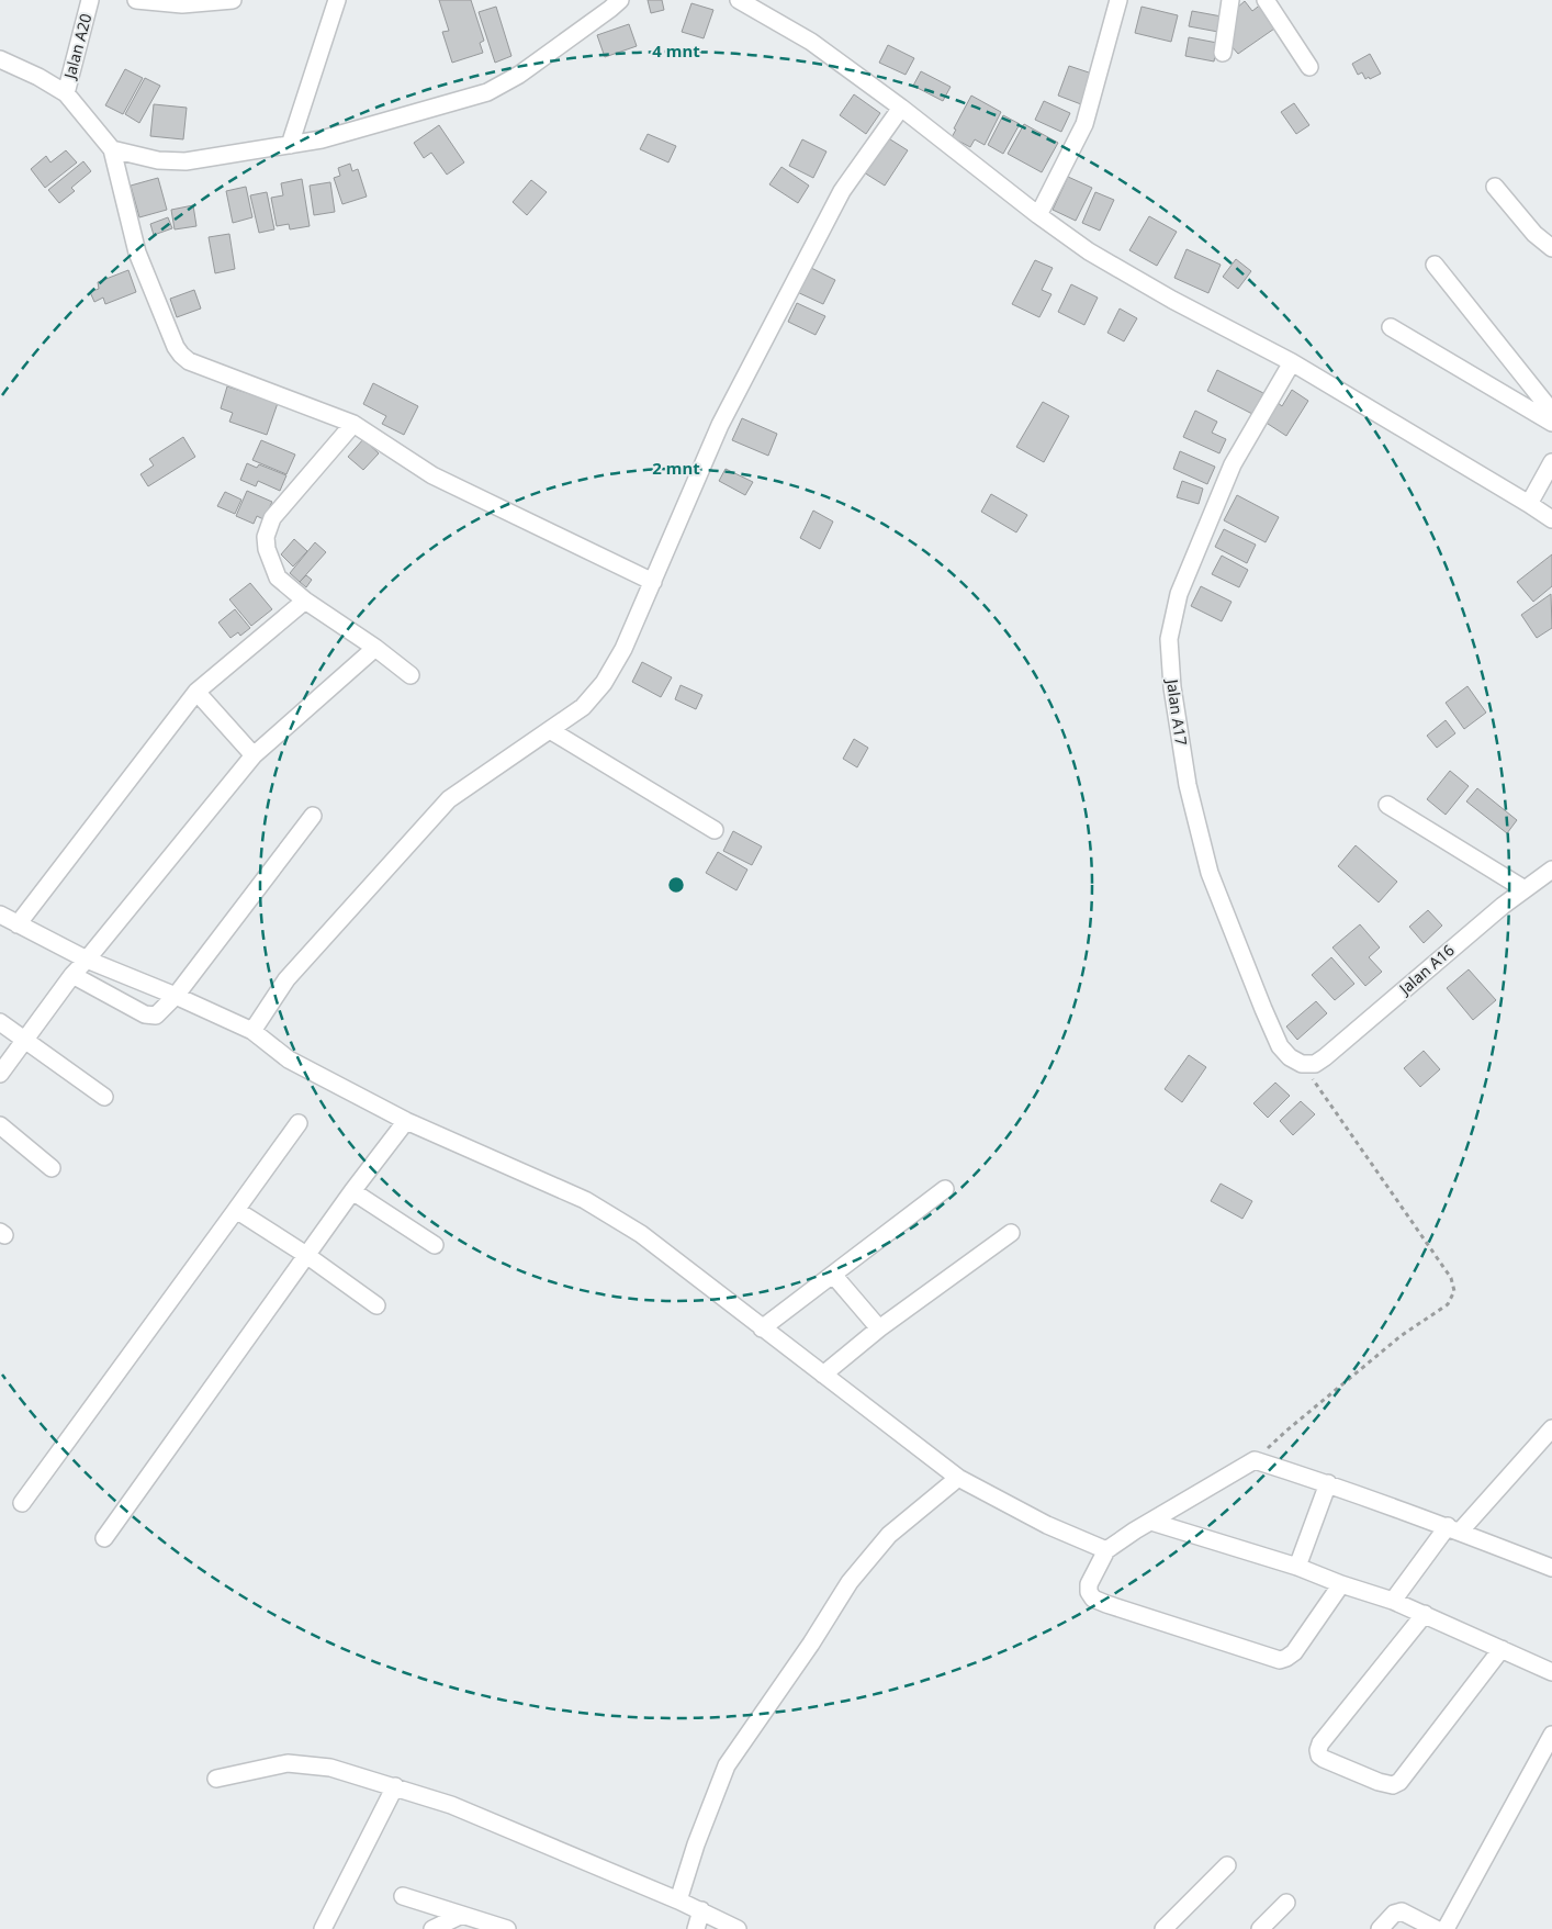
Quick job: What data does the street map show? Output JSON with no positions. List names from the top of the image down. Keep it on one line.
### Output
{"streets":{"street":["Jalan A20","Jalan A17","Jalan A16"]},"crossings":[["Jalan A17","Jalan A16"]],"rings":["4 mnt","2 mnt"]}
